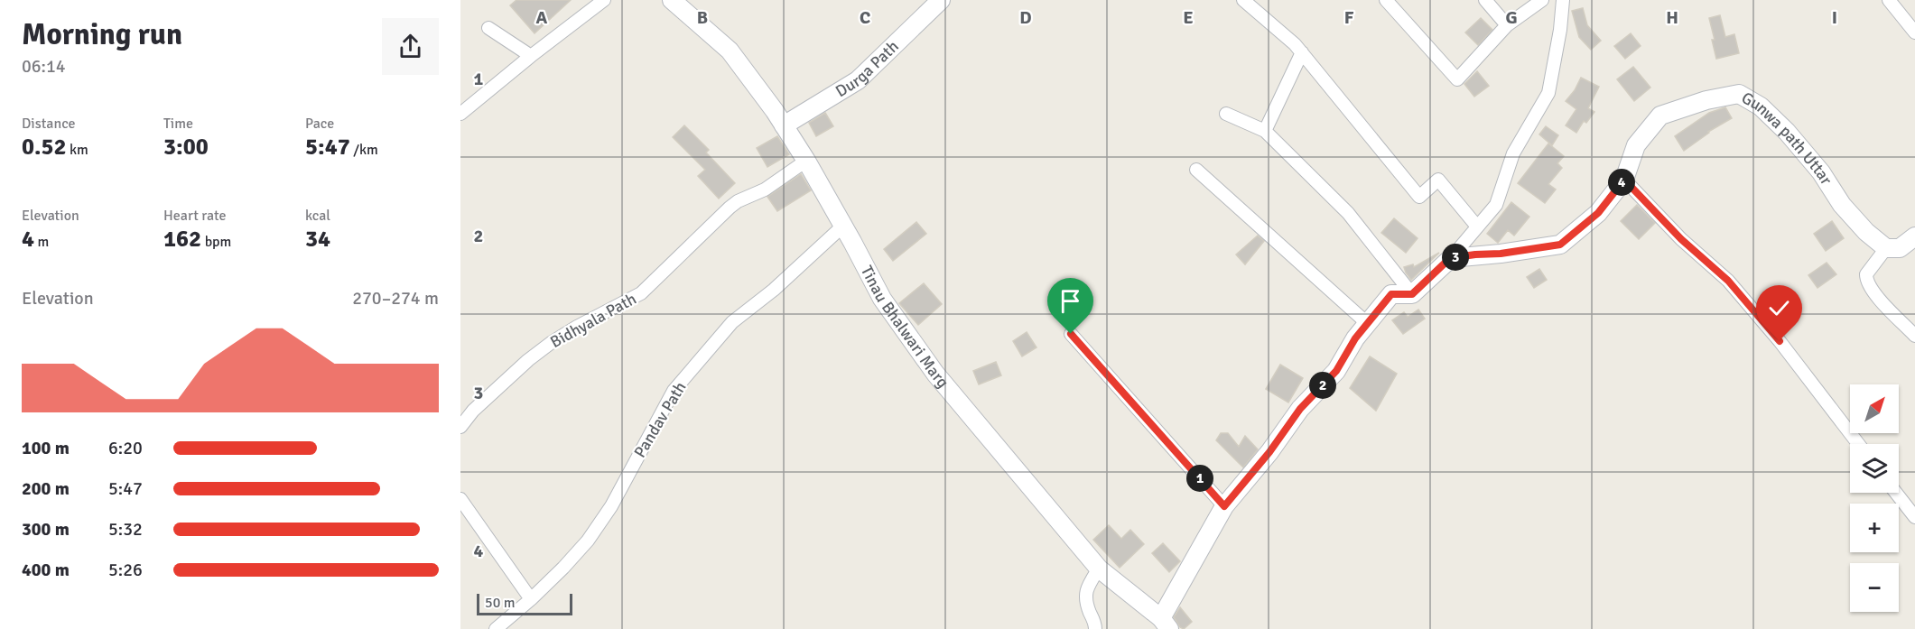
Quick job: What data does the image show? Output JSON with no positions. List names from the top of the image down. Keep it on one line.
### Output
{"streets":{"street":["Durga Path","Gunwa path Uttar","Bidhyala Path","Tinau Bhalwari Marg","Pandav Path"]},"crossings":[["Durga Path","Tinau Bhalwari Marg"],["Bidhyala Path","Tinau Bhalwari Marg"],["Tinau Bhalwari Marg","Pandav Path"]],"scale_bar":"50 m","north":"top right","page":{"heading":["Morning run","06:14"],"stats":[["Distance","0.52 km"],["Time","3:00"],["Pace","5:47 /km"],["Elevation","4 m"],["Heart rate","162 bpm"],["kcal","34"]],"pins":["4","3","2","1"],"chart":["Elevation","270–274 m"],"map_buttons":["+","−"],"list":[{"name":"100 m","note":"6:20"},{"name":"200 m","note":"5:47"},{"name":"300 m","note":"5:32"},{"name":"400 m","note":"5:26"}],"scale":"50 m"},"grid":{"columns":["A","B","C","D","E","F","G","H","I"],"rows":["1","2","3","4"]}}
